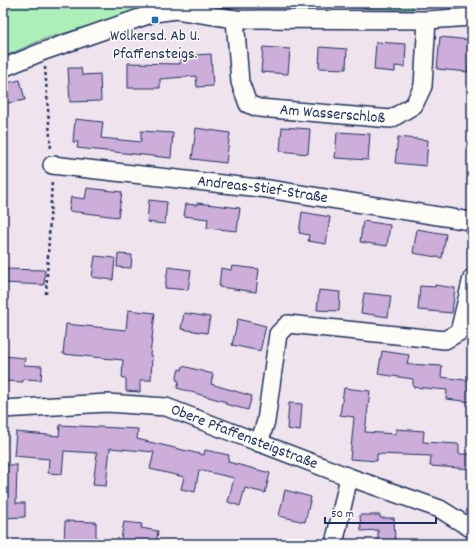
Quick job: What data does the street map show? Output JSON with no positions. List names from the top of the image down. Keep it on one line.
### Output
{"streets":{"street":["Am Wasserschloß","Andreas-Stief-Straße","Obere Pfaffensteigstraße"]},"places":{"transit":["Wolkersd. Ab U. Pfaffensteigs."]},"scale_bar":"50 m"}
